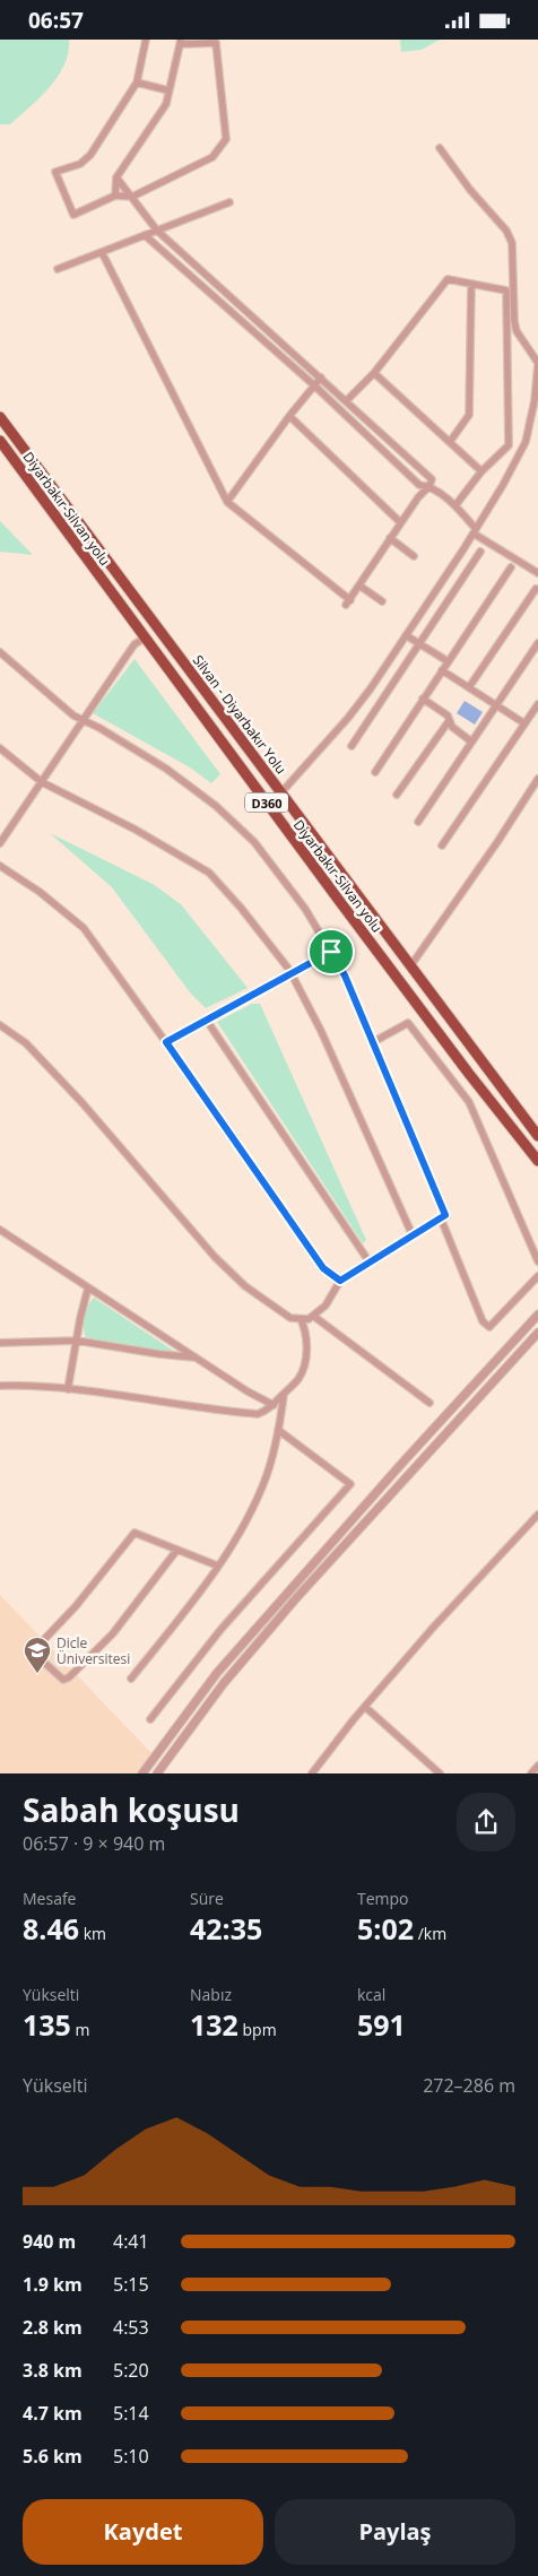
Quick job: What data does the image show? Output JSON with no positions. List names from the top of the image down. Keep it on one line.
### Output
{"streets":{"highway":["Diyarbakır-Silvan yolu","Silvan - Diyarbakır Yolu","D360"]},"places":{"school or university":["Dicle Üniversitesi"]},"page":{"status":"06:57","heading":["Sabah koşusu","06:57 · 9 × 940 m"],"stats":[["Mesafe","8.46 km"],["Süre","42:35"],["Tempo","5:02 /km"],["Yükselti","135 m"],["Nabız","132 bpm"],["kcal","591"]],"chart":["Yükselti","272–286 m"],"list":[{"name":"940 m","note":"4:41"},{"name":"1.9 km","note":"5:15"},{"name":"2.8 km","note":"4:53"},{"name":"3.8 km","note":"5:20"},{"name":"4.7 km","note":"5:14"},{"name":"5.6 km","note":"5:10"}],"buttons":["Kaydet","Paylaş"]}}
